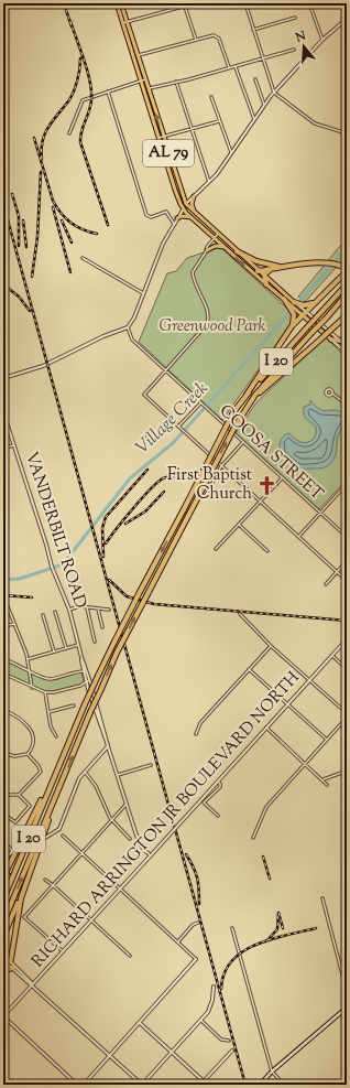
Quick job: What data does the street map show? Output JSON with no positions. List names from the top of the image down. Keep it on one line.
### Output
{"streets":{"highway":["I 20"],"main road":["AL 79"],"street":["COOSA STREET","VANDERBILT ROAD","RICHARD ARRINGTON JR BOULEVARD NORTH"]},"crossings":[["VANDERBILT ROAD","RICHARD ARRINGTON JR BOULEVARD NORTH"]],"water":["Village Creek"],"parks":["Greenwood Park"],"places":{"church":["First Baptist Church"]},"north":"top"}
